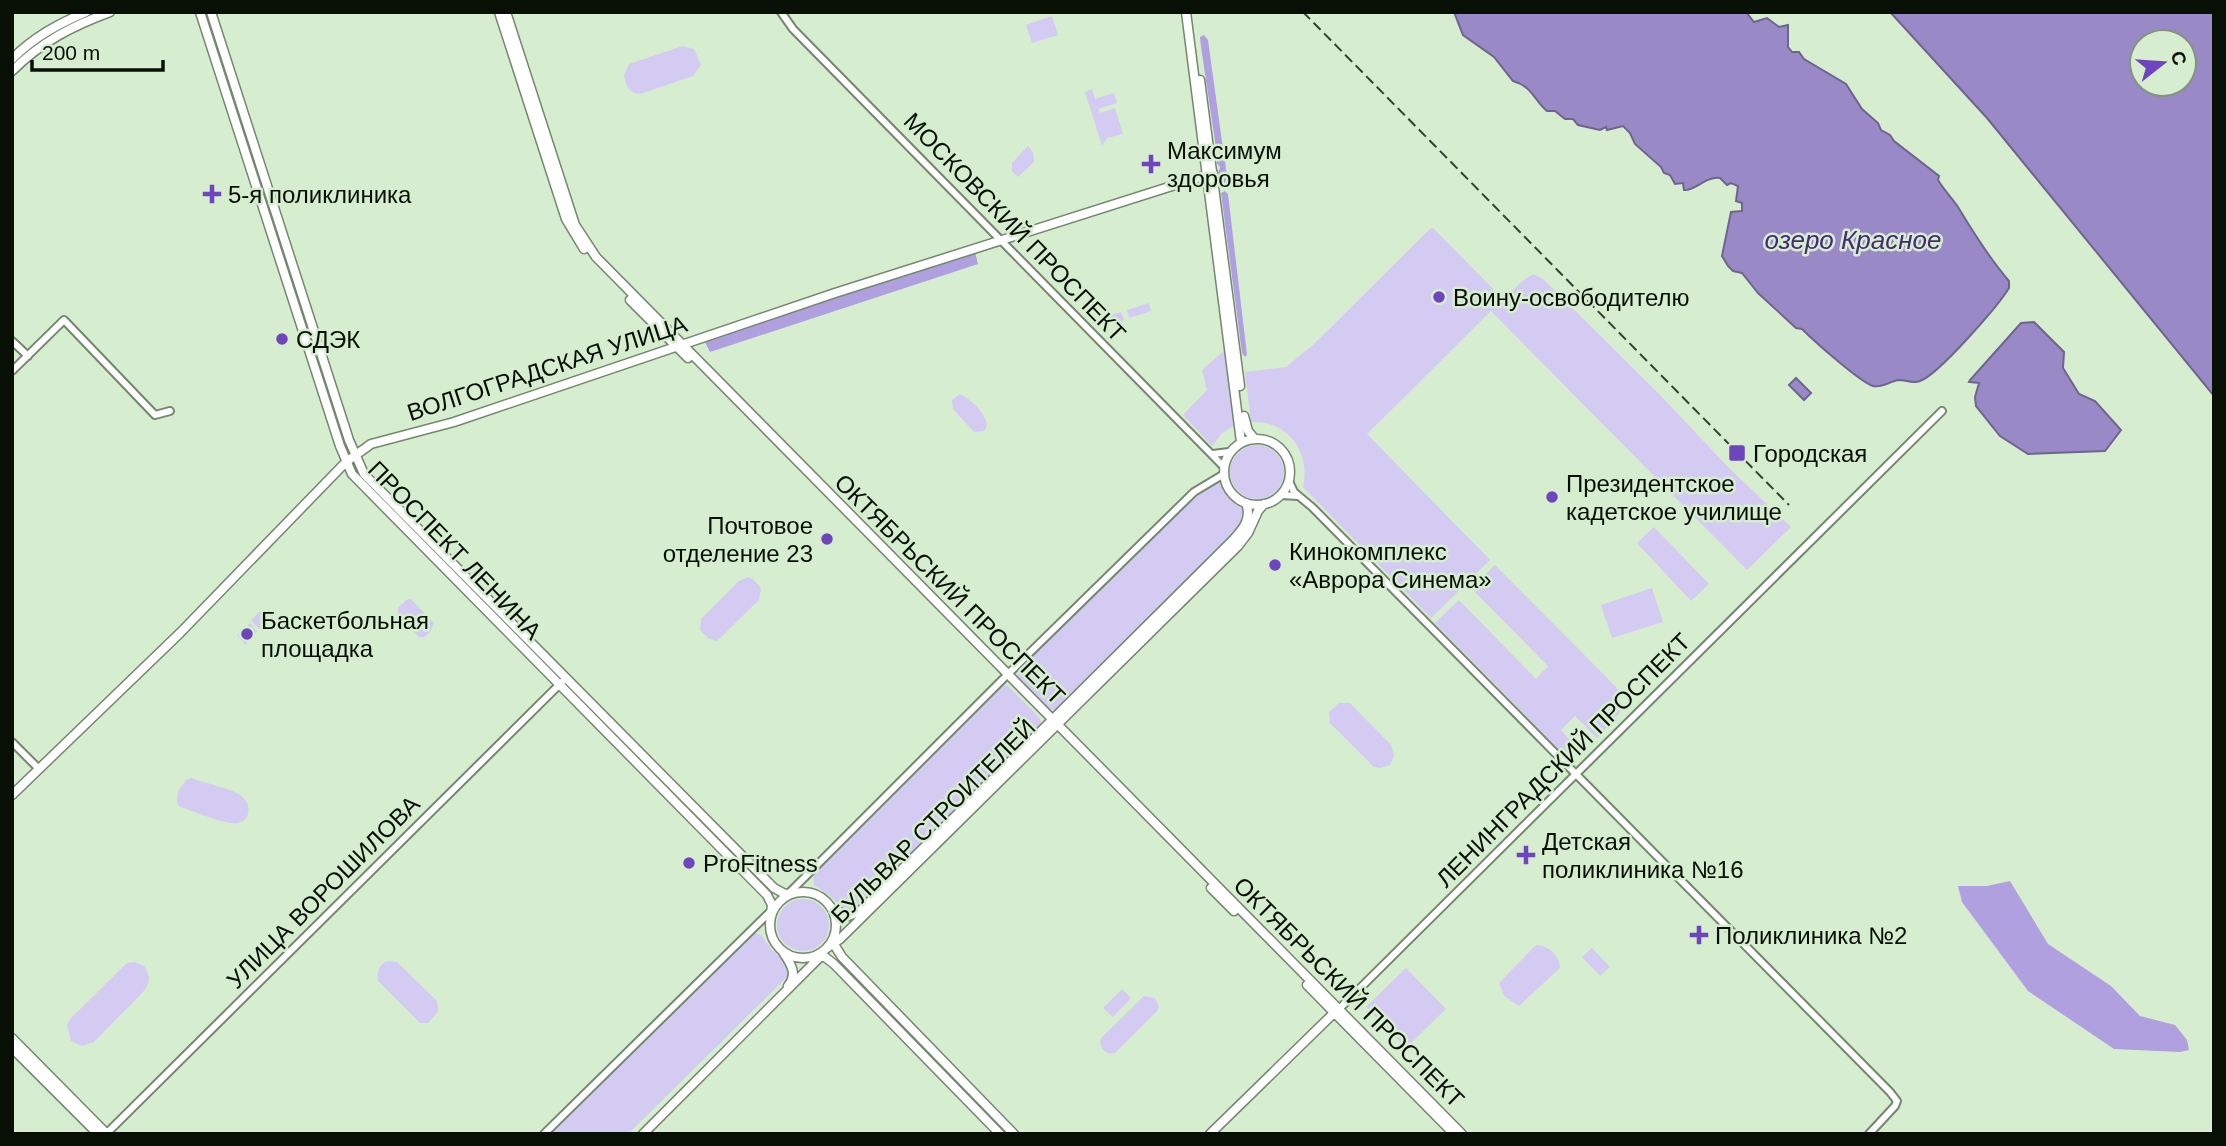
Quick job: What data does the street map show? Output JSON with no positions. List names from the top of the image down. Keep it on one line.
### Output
{"streets":{"main road":["ВОЛГОГРАДСКАЯ УЛИЦА","ПРОСПЕКТ ЛЕНИНА","ОКТЯБРЬСКИЙ ПРОСПЕКТ","ЛЕНИНГРАДСКИЙ ПРОСПЕКТ","БУЛЬВАР СТРОИТЕЛЕЙ"],"street":["МОСКОВСКИЙ ПРОСПЕКТ","УЛИЦА ВОРОШИЛОВА"]},"crossings":[["МОСКОВСКИЙ ПРОСПЕКТ","ВОЛГОГРАДСКАЯ УЛИЦА"],["МОСКОВСКИЙ ПРОСПЕКТ","БУЛЬВАР СТРОИТЕЛЕЙ"],["ВОЛГОГРАДСКАЯ УЛИЦА","ПРОСПЕКТ ЛЕНИНА"],["ВОЛГОГРАДСКАЯ УЛИЦА","ОКТЯБРЬСКИЙ ПРОСПЕКТ"],["ПРОСПЕКТ ЛЕНИНА","БУЛЬВАР СТРОИТЕЛЕЙ"],["ПРОСПЕКТ ЛЕНИНА","УЛИЦА ВОРОШИЛОВА"],["ОКТЯБРЬСКИЙ ПРОСПЕКТ","ЛЕНИНГРАДСКИЙ ПРОСПЕКТ"],["ОКТЯБРЬСКИЙ ПРОСПЕКТ","БУЛЬВАР СТРОИТЕЛЕЙ"]],"water":["озеро Красное"],"places":{"health":["Максимум здоровья","5-я поликлиника","Детская поликлиника №16","Поликлиника №2"],"other":["Воину-освободителю","СДЭК","Президентское кадетское училище","Почтовое отделение 23","Кинокомплекс «Аврора Синема»","Баскетбольная площадка","ProFitness"],"transit":["Городская"]},"scale_bar":"200 m","north":"right"}
